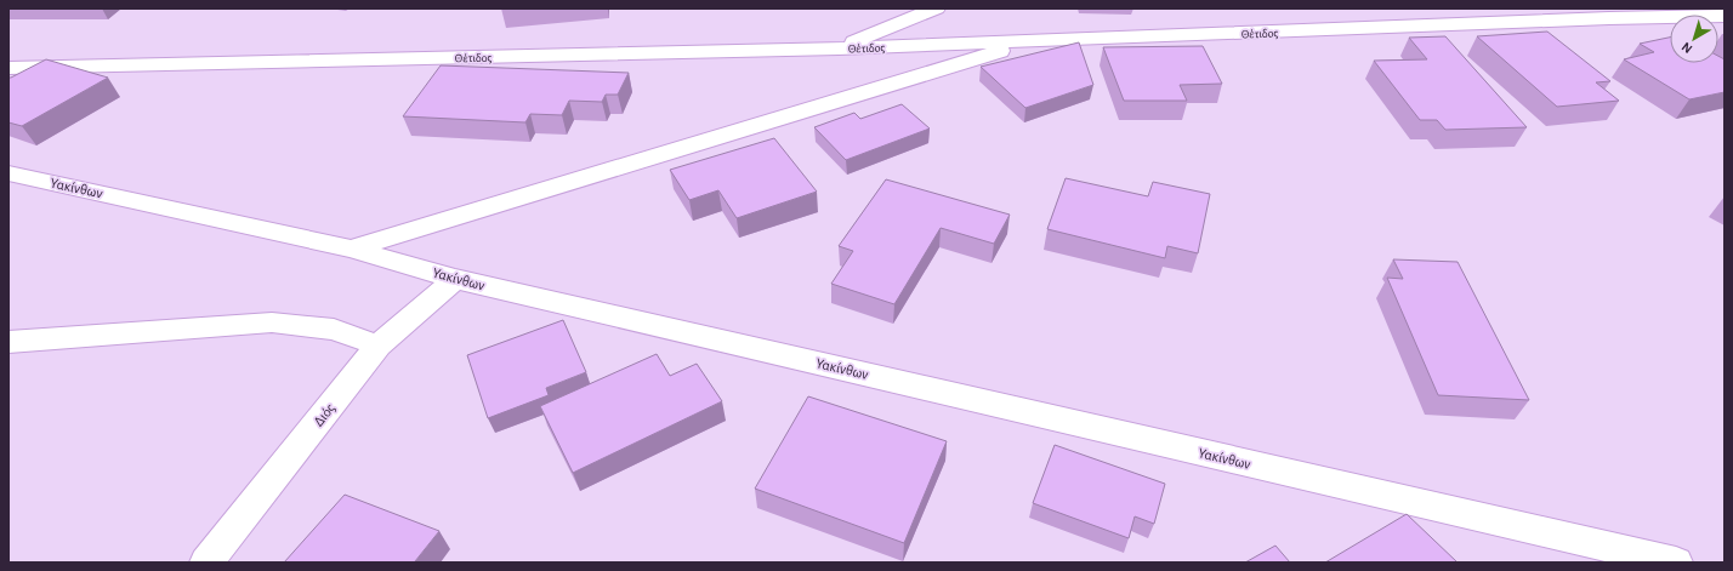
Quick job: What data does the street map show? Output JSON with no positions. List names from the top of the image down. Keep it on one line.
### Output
{"streets":{"street":["Θέτιδος","Υακίνθων","Διός"]},"crossings":[["Υακίνθων","Διός"]],"north":"bottom left"}
